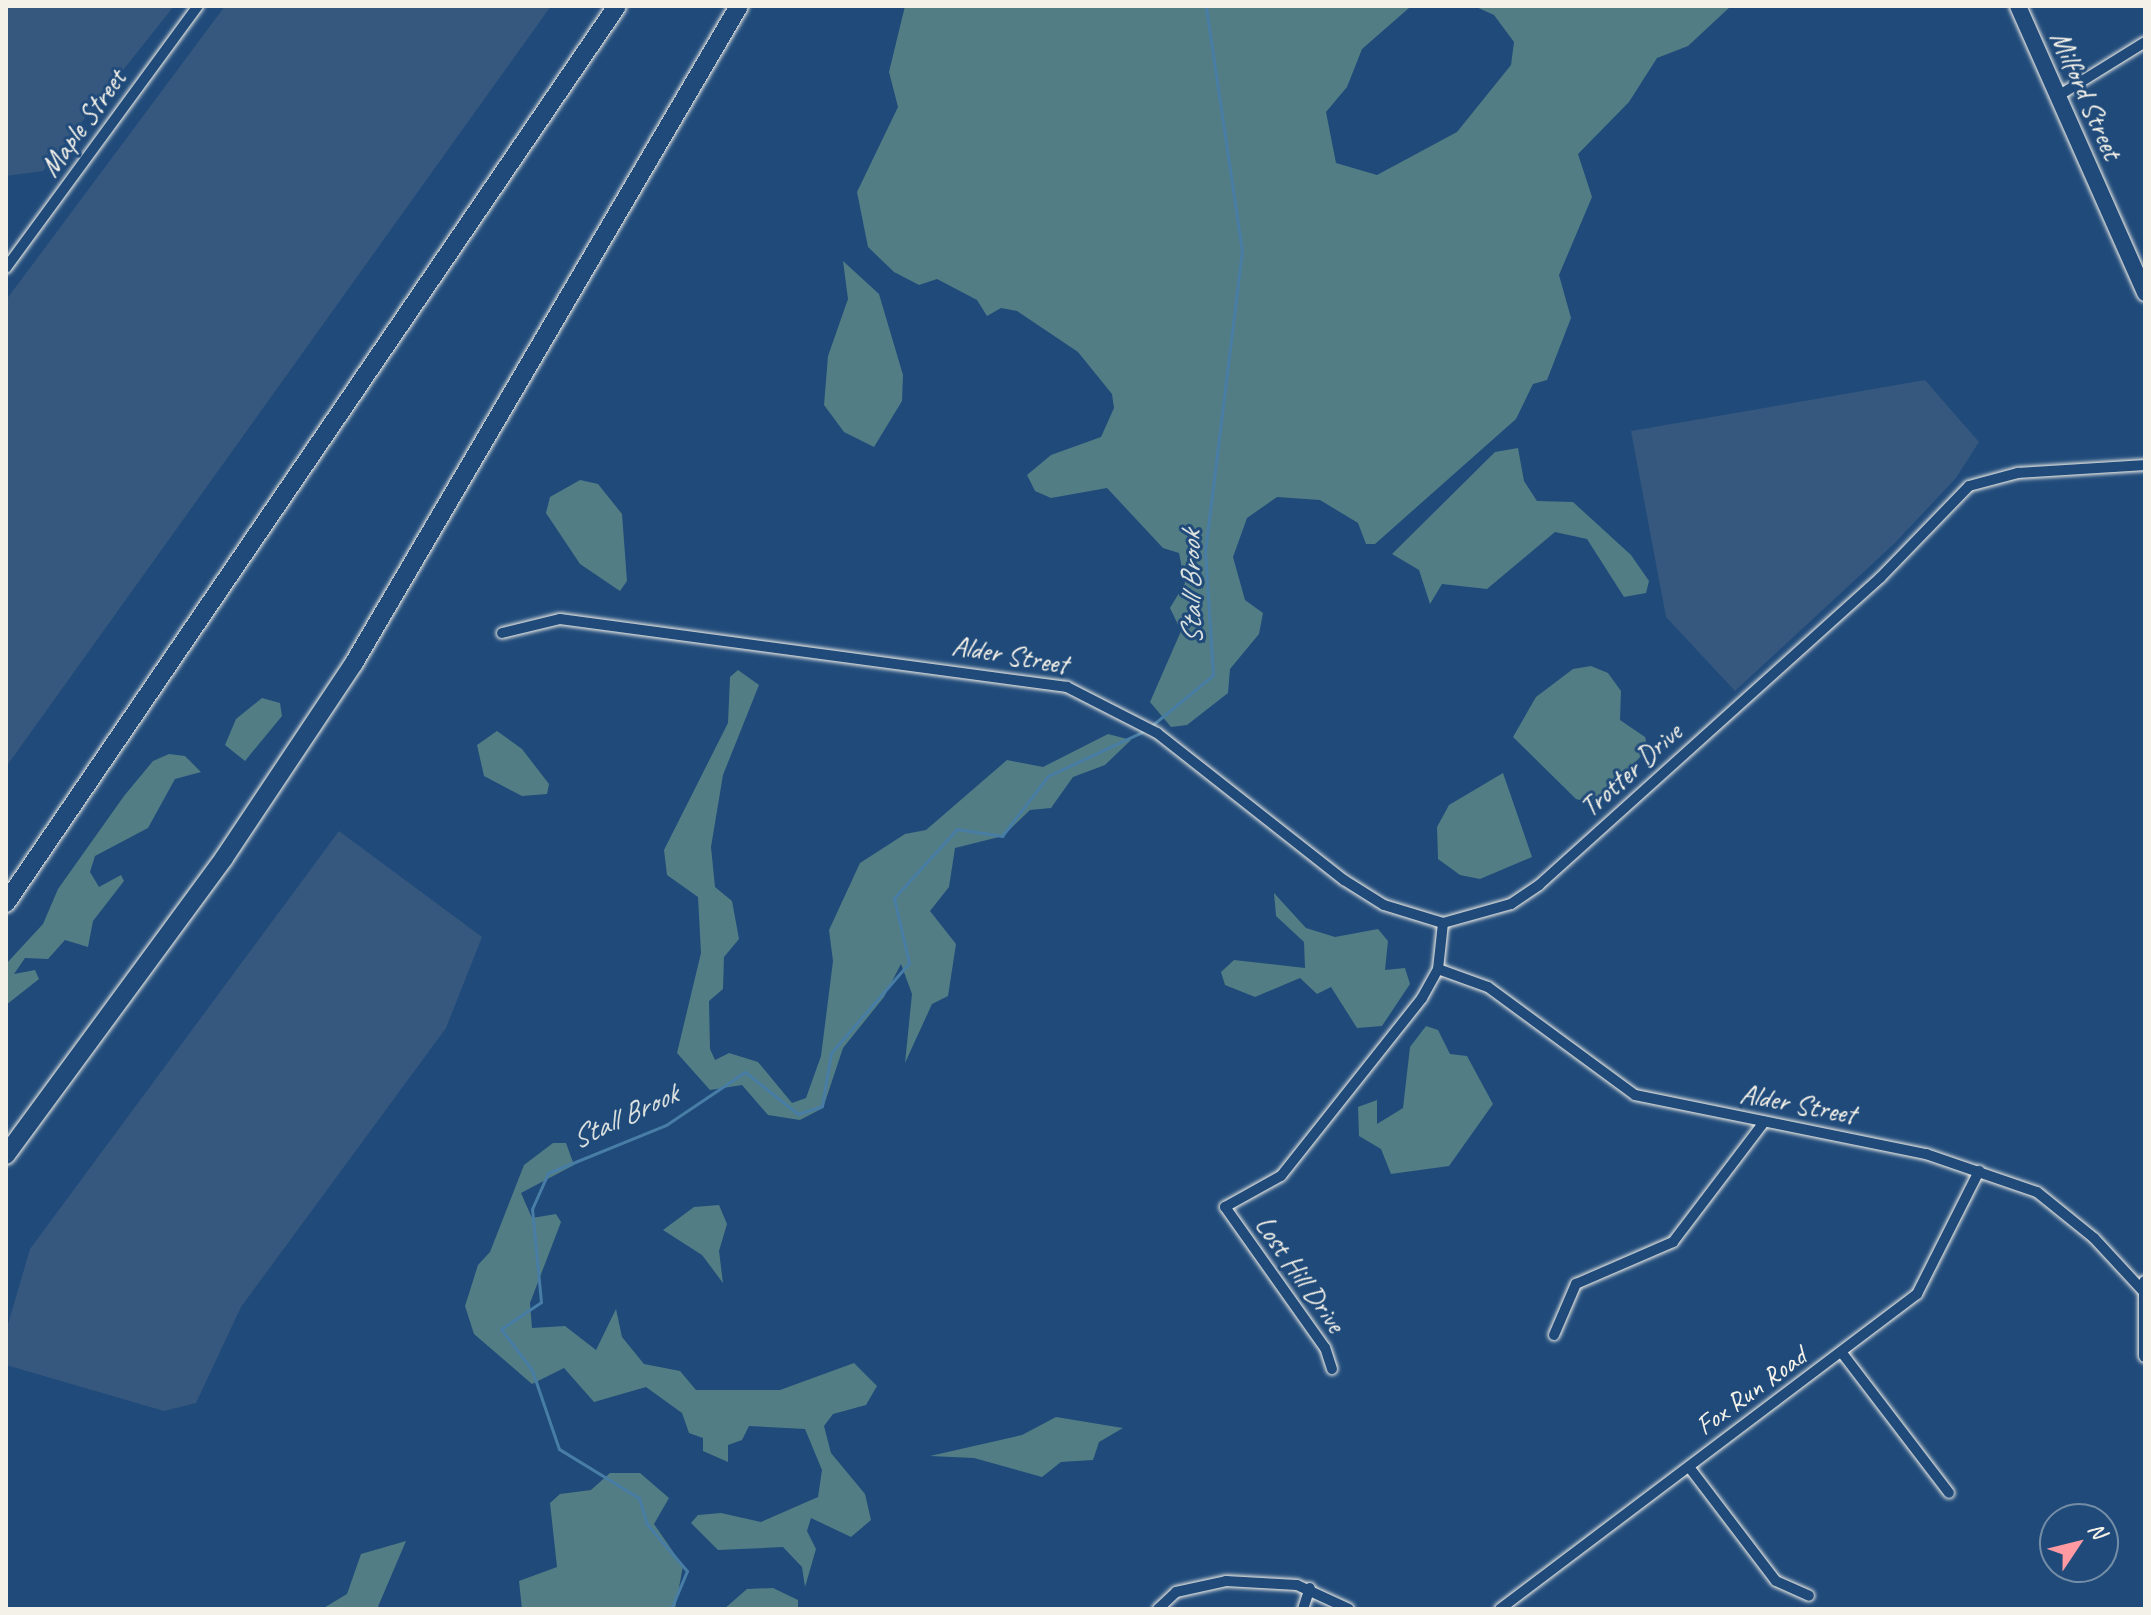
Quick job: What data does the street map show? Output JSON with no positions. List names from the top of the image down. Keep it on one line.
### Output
{"streets":{"main road":["Milford Street"],"street":["Maple Street","Alder Street","Trotter Drive","Lost Hill Drive","Fox Run Road"]},"crossings":[["Alder Street","Trotter Drive"],["Alder Street","Lost Hill Drive"],["Alder Street","Fox Run Road"]],"water":["Stall Brook"],"north":"top right"}
